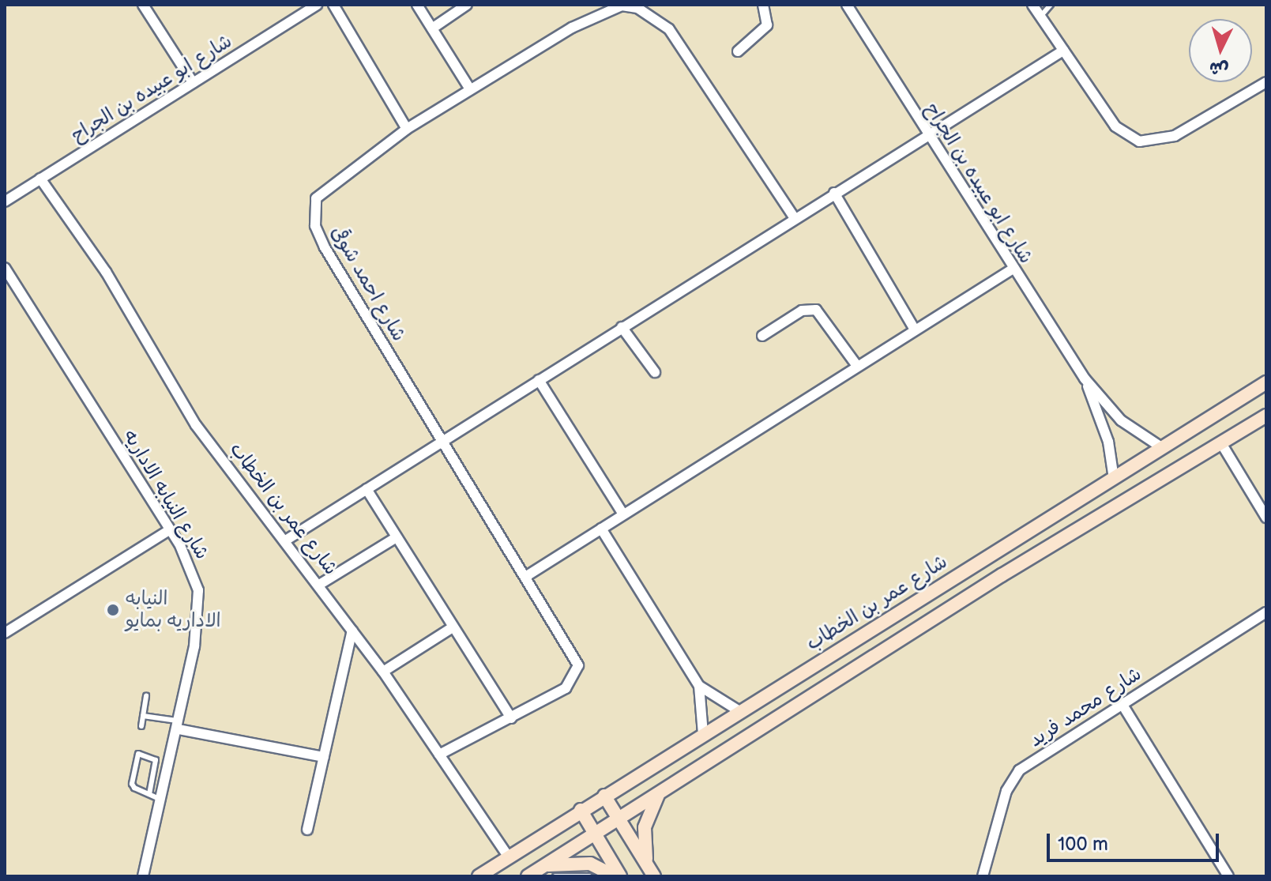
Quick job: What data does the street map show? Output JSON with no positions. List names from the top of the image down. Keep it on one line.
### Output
{"streets":{"street":["شارع ابو عبيده بن الجراح","شارع احمد شوقى","شارع النيابه الاداريه","شارع عمر بن الخطاب","شارع محمد فريد"]},"crossings":[["شارع ابو عبيده بن الجراح","شارع عمر بن الخطاب"]],"places":["النيابه الاداريه بمايو"],"scale_bar":"100 m","north":"bottom"}
